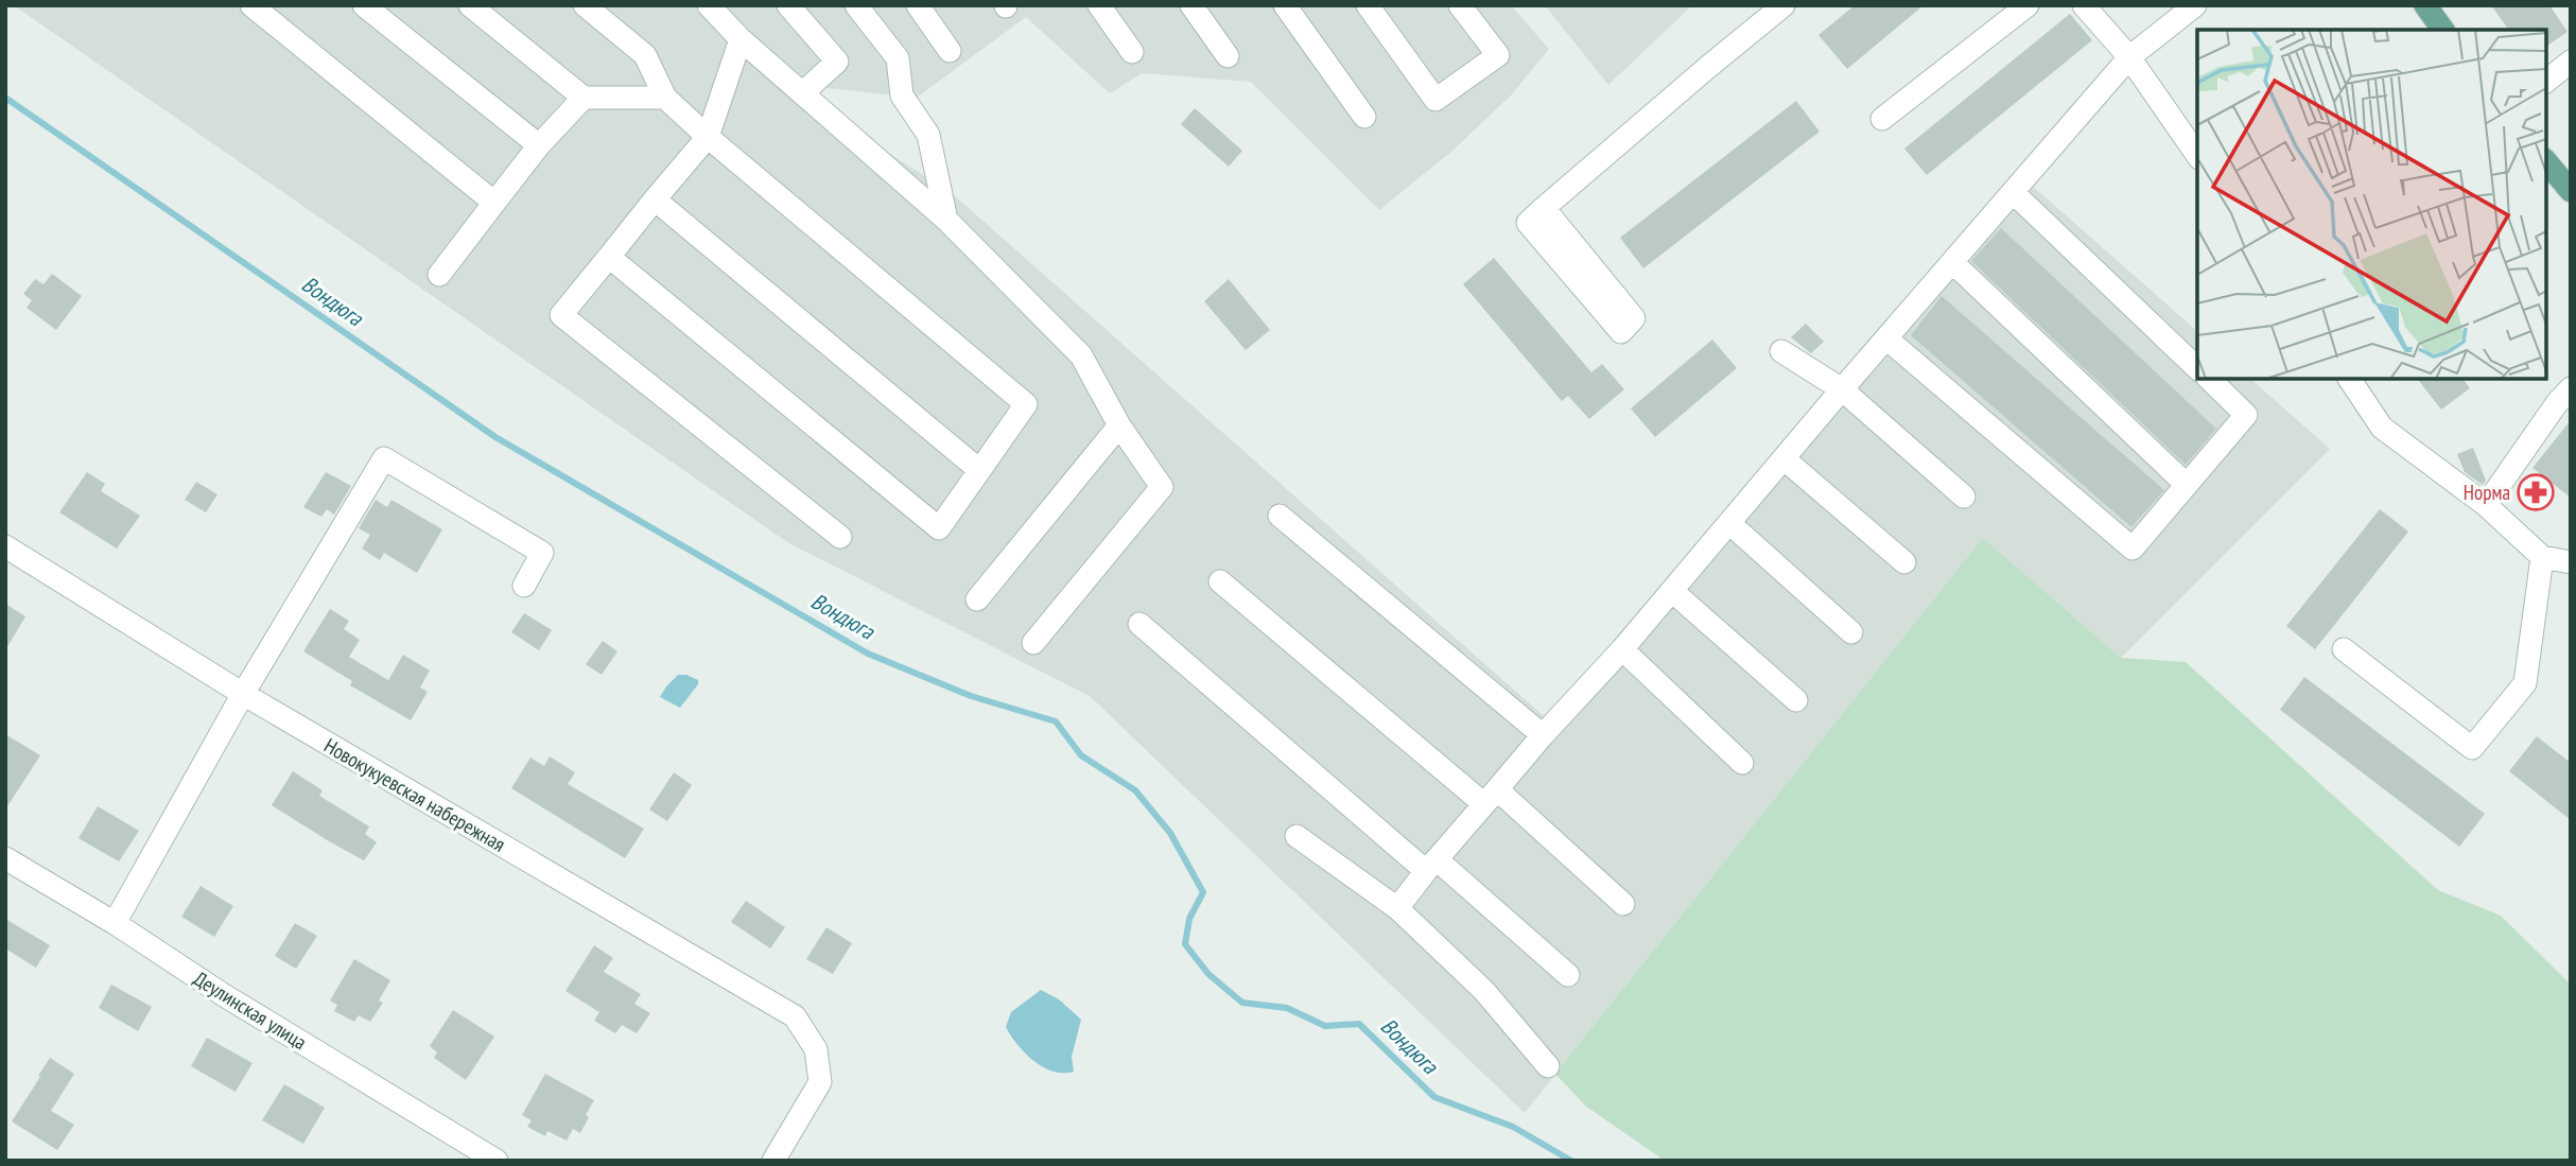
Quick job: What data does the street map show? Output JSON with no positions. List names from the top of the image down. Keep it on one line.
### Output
{"streets":{"street":["Новокукуевская набережная","Деулинская улица"]},"water":["Вондюга"],"places":{"pharmacy":["Норма"]}}
